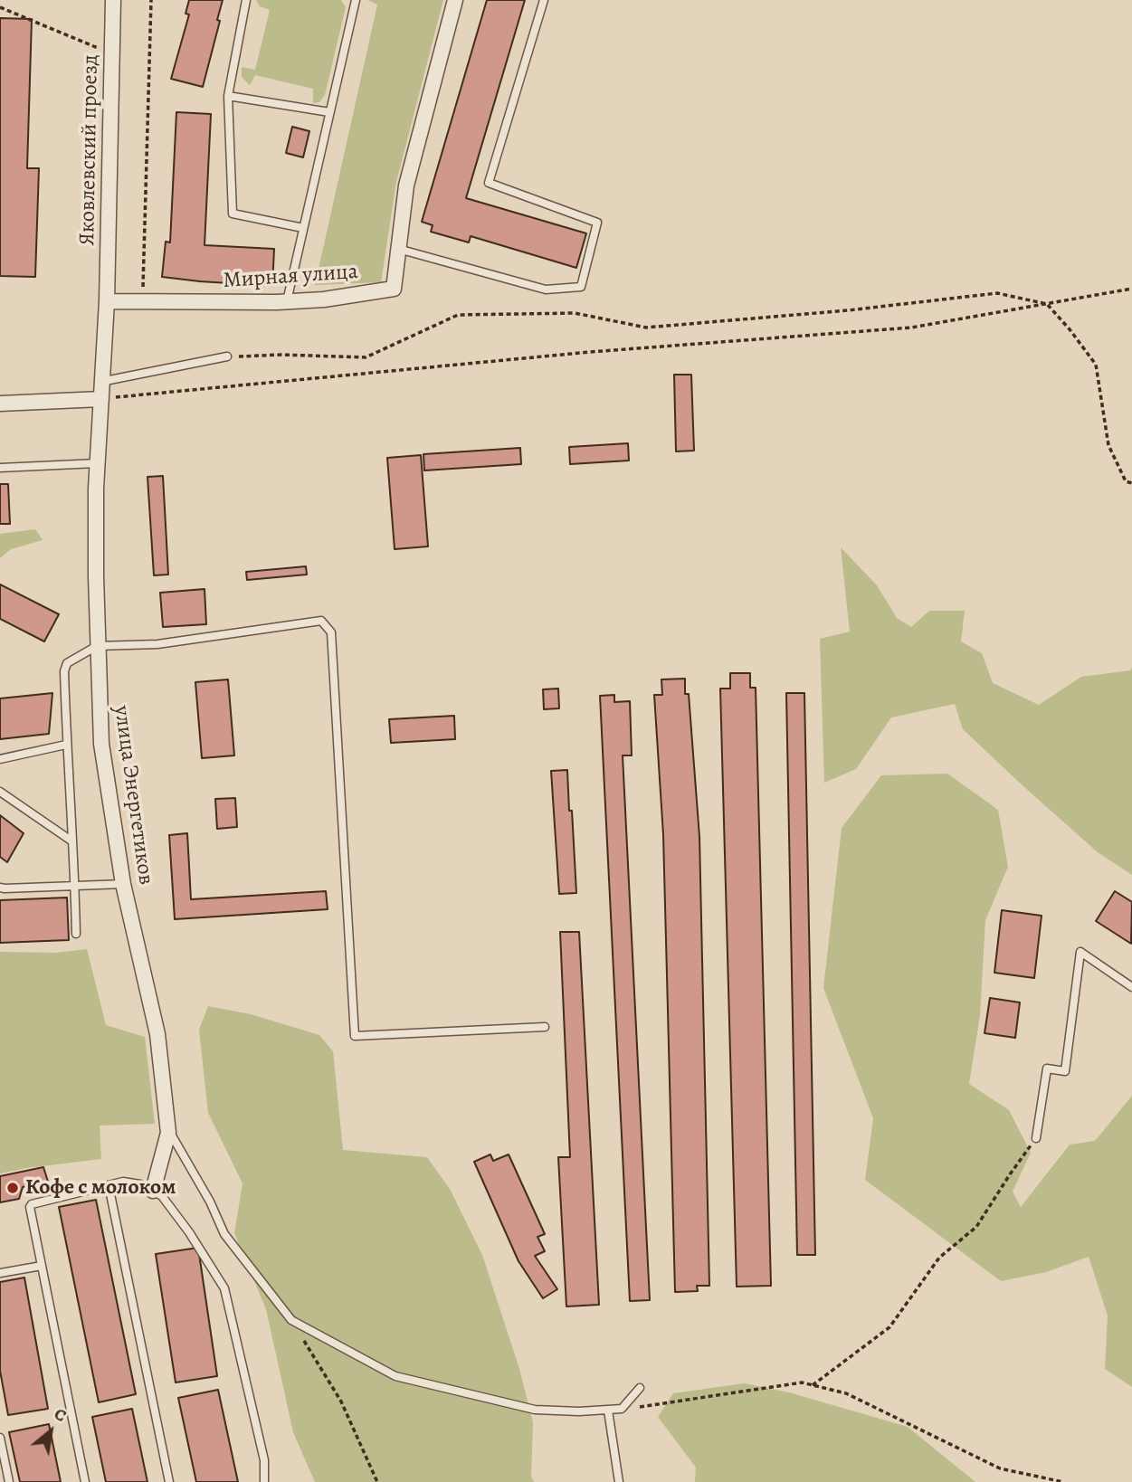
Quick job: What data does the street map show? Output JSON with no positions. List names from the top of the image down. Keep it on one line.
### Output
{"streets":{"street":["Яковлевский проезд","Мирная улица","улица Энергетиков"]},"crossings":[["Яковлевский проезд","Мирная улица"]],"places":["Кофе с молоком"],"north":"top right"}
